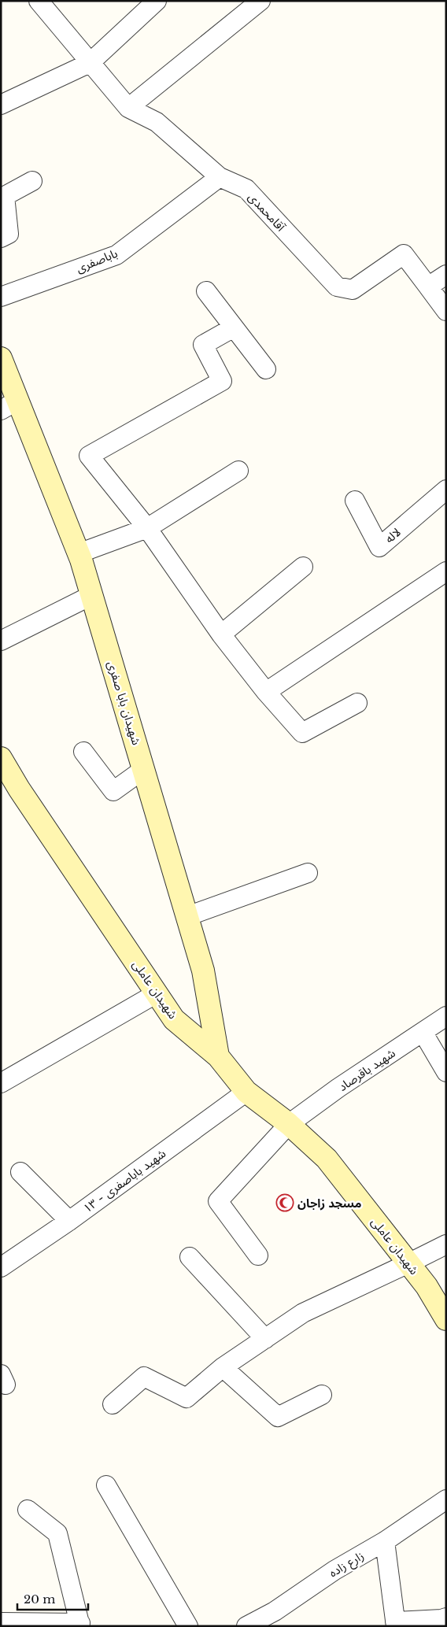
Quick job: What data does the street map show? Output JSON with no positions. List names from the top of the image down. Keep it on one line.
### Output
{"streets":{"street":["آقامحمدی","باباصفری","لاله","شهیدان بابا صفری","شهیدان عاملی","شهید باقرصاد","شهید باباصفری - ۱۳","زارع زاده"]},"crossings":[["آقامحمدی","باباصفری"],["شهیدان بابا صفری","شهیدان عاملی"],["شهیدان عاملی","شهید باقرصاد"],["شهیدان عاملی","شهید باباصفری - ۱۳"]],"places":{"mosque":["مسجد زاجان"]},"scale_bar":"20 m"}
